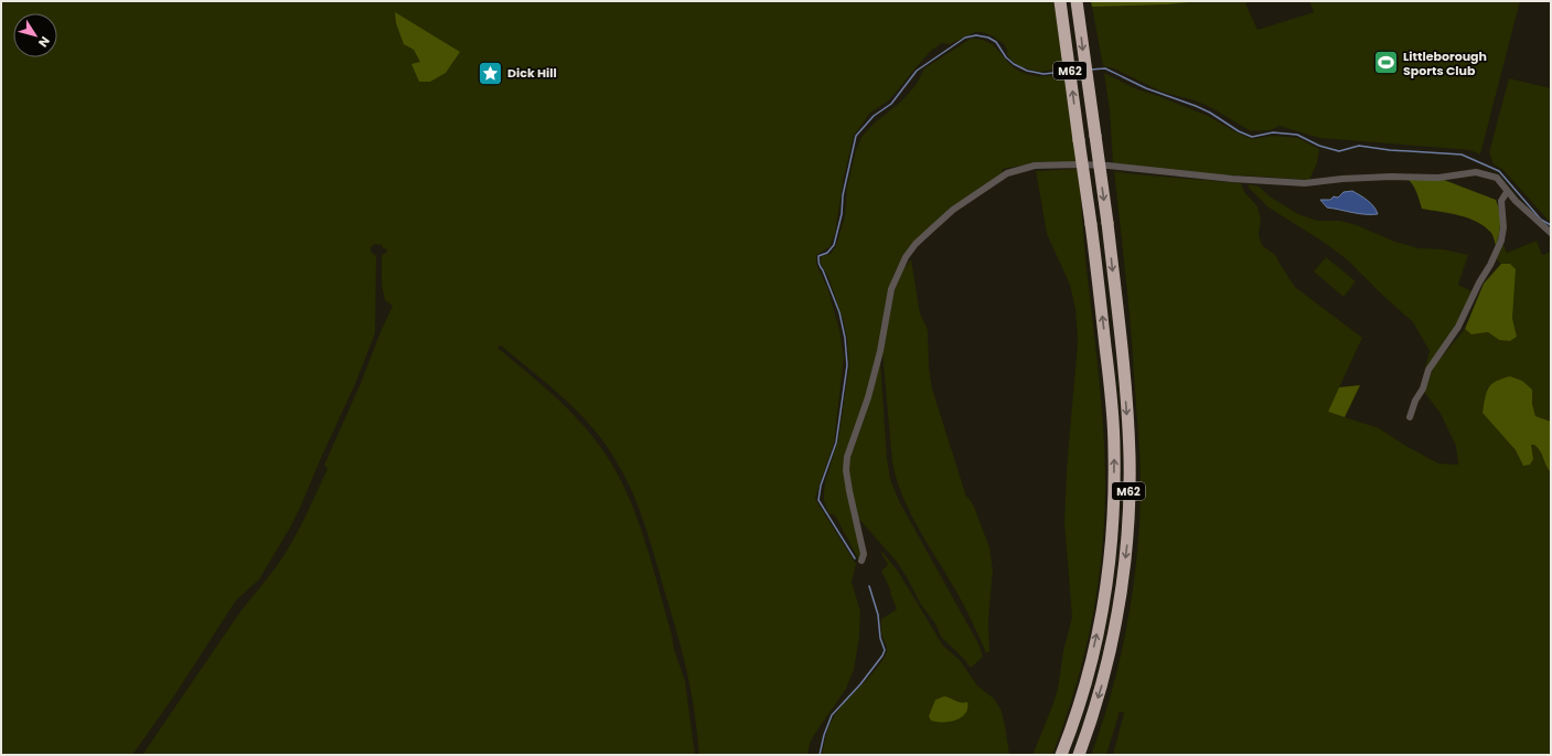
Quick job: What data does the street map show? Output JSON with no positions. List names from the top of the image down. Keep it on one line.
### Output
{"streets":{"highway":["M62"]},"places":{"sports":["Littleborough Sports Club"],"place":["Dick Hill"]},"north":"bottom right"}
